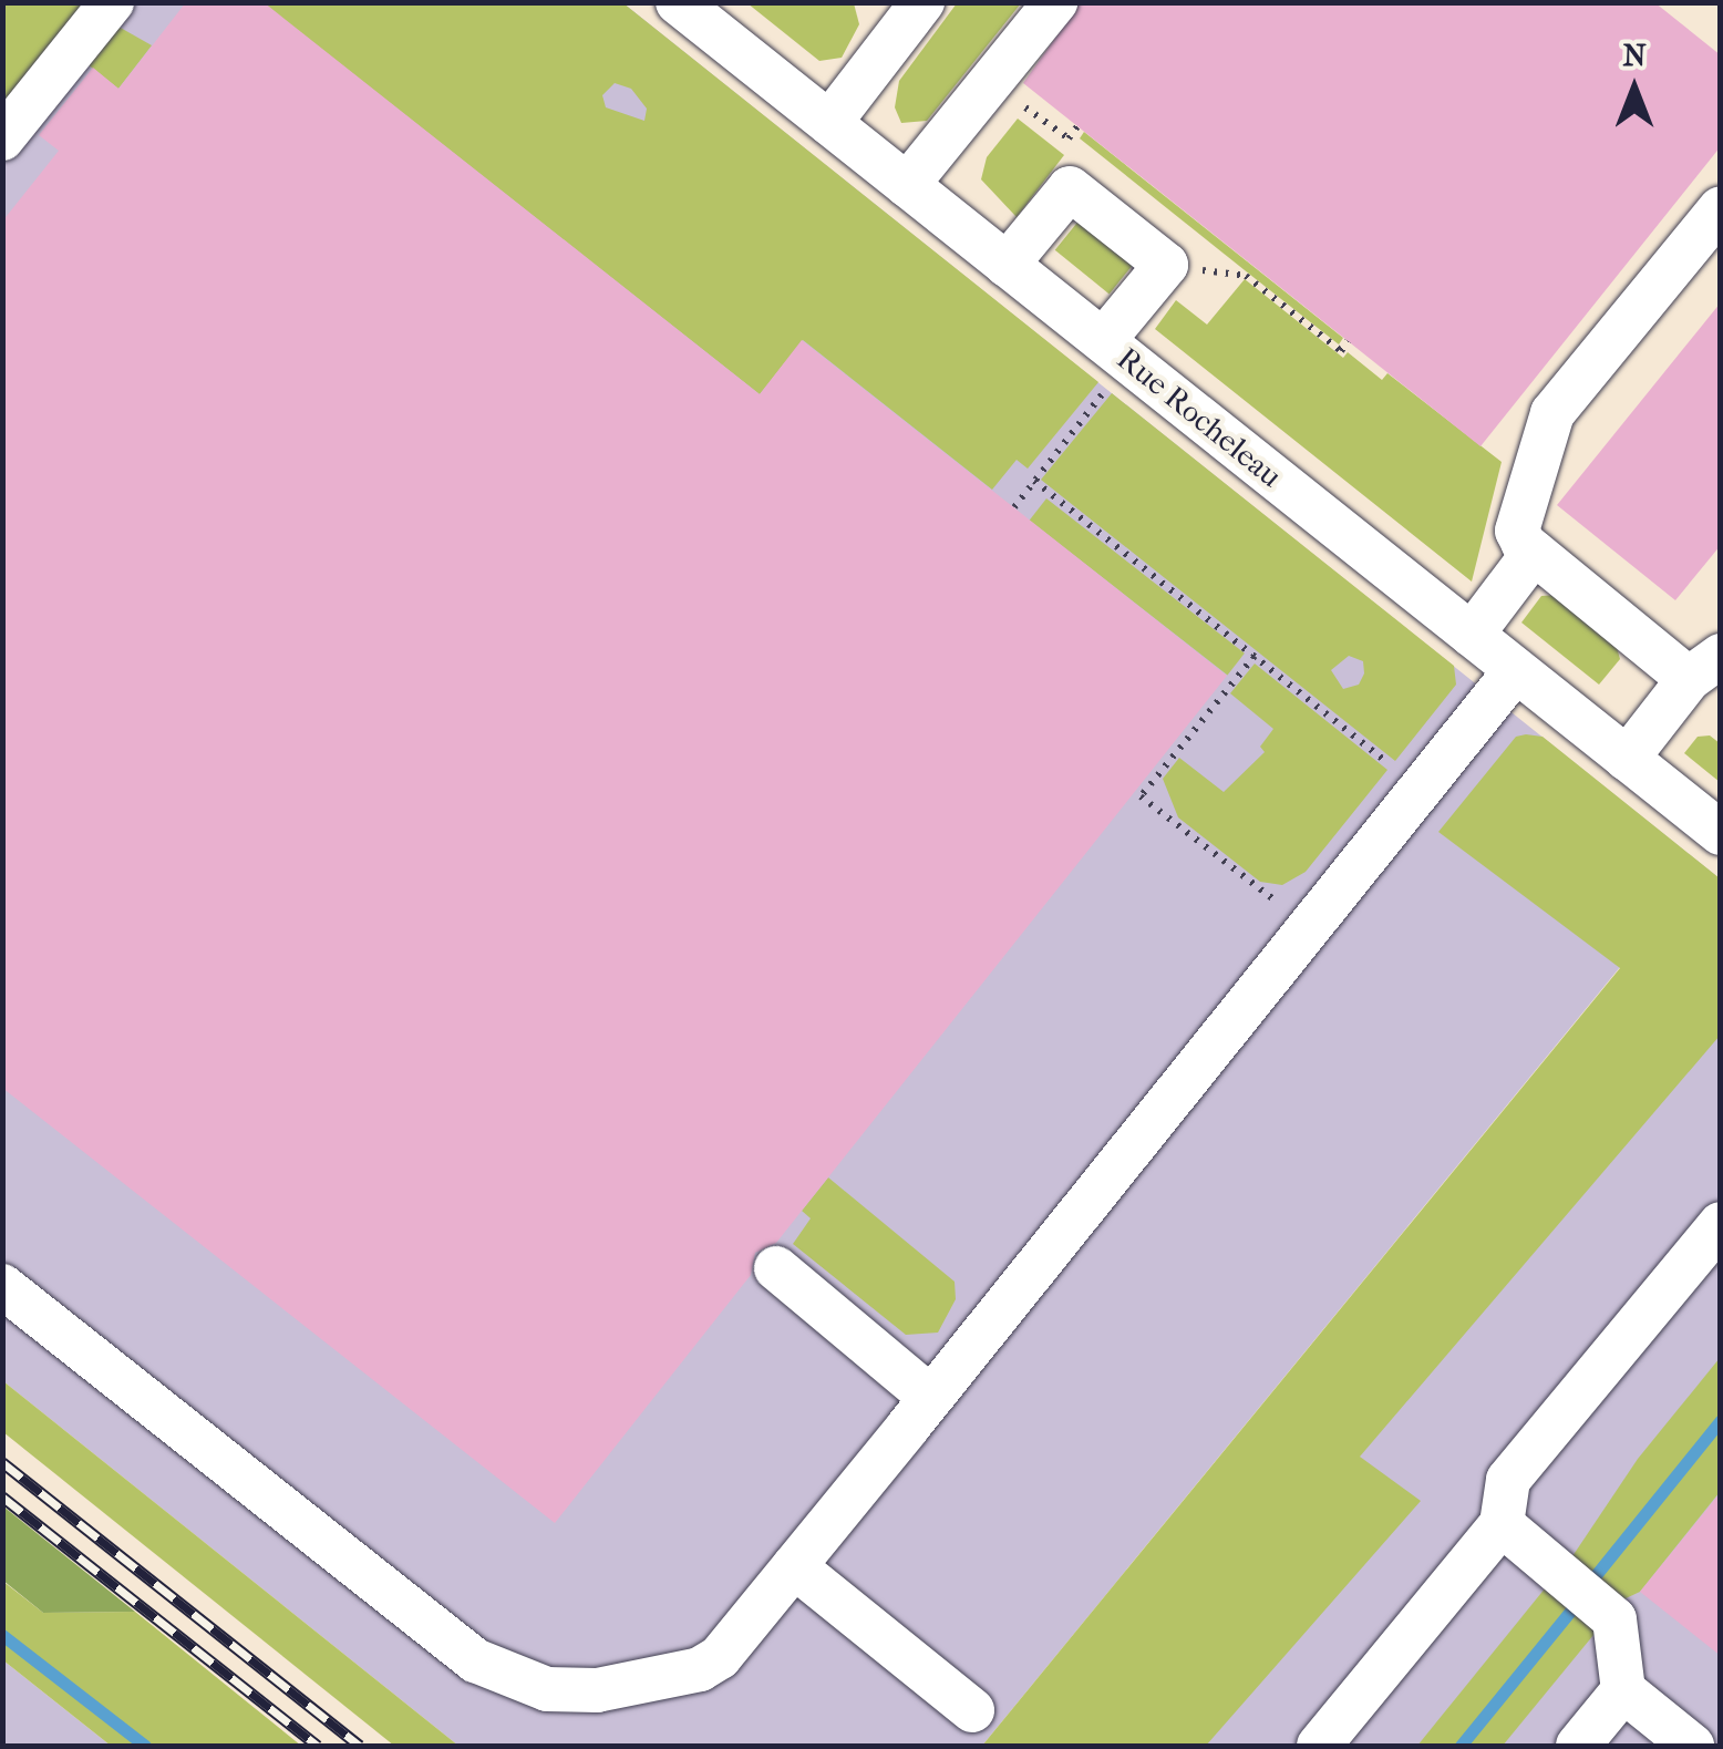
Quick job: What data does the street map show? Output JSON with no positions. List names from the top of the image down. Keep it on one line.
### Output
{"streets":{"street":["Rue Rocheleau"]},"north":"top"}
